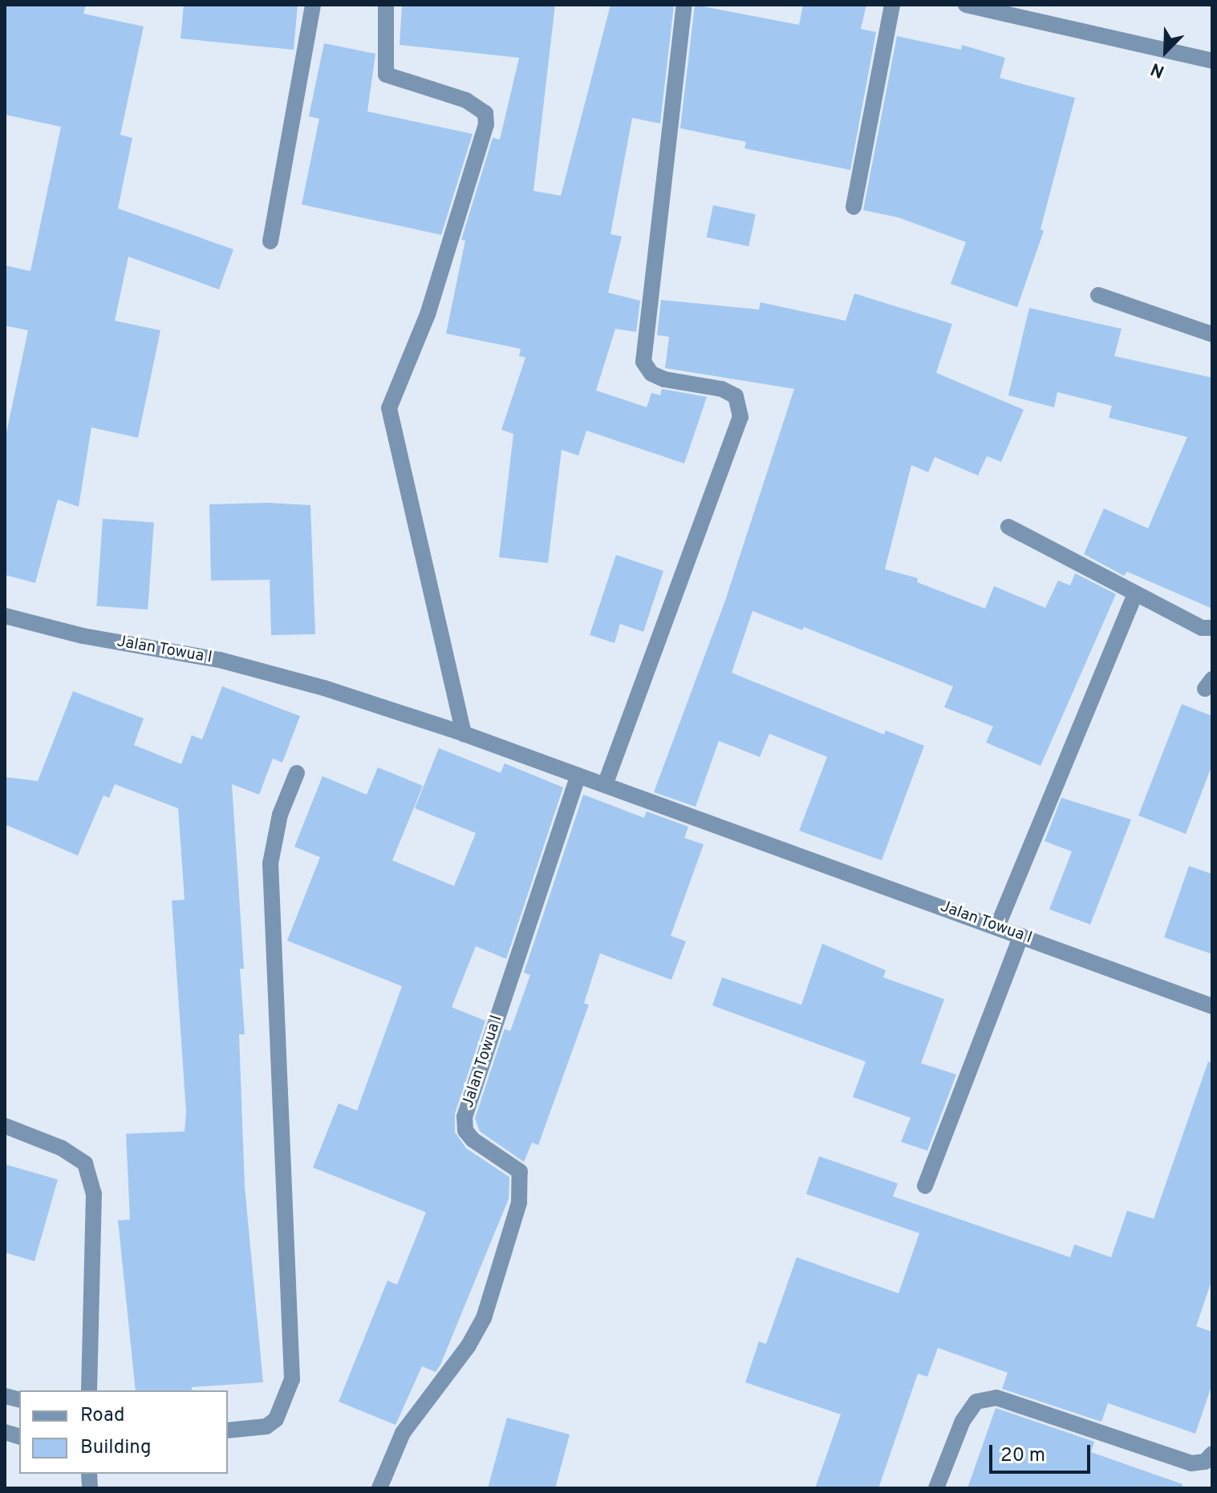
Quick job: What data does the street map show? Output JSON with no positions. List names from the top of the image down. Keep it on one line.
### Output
{"streets":{"street":["Jalan Towua I"]},"legend":["Road","Building"],"scale_bar":"20 m","north":"bottom left"}
